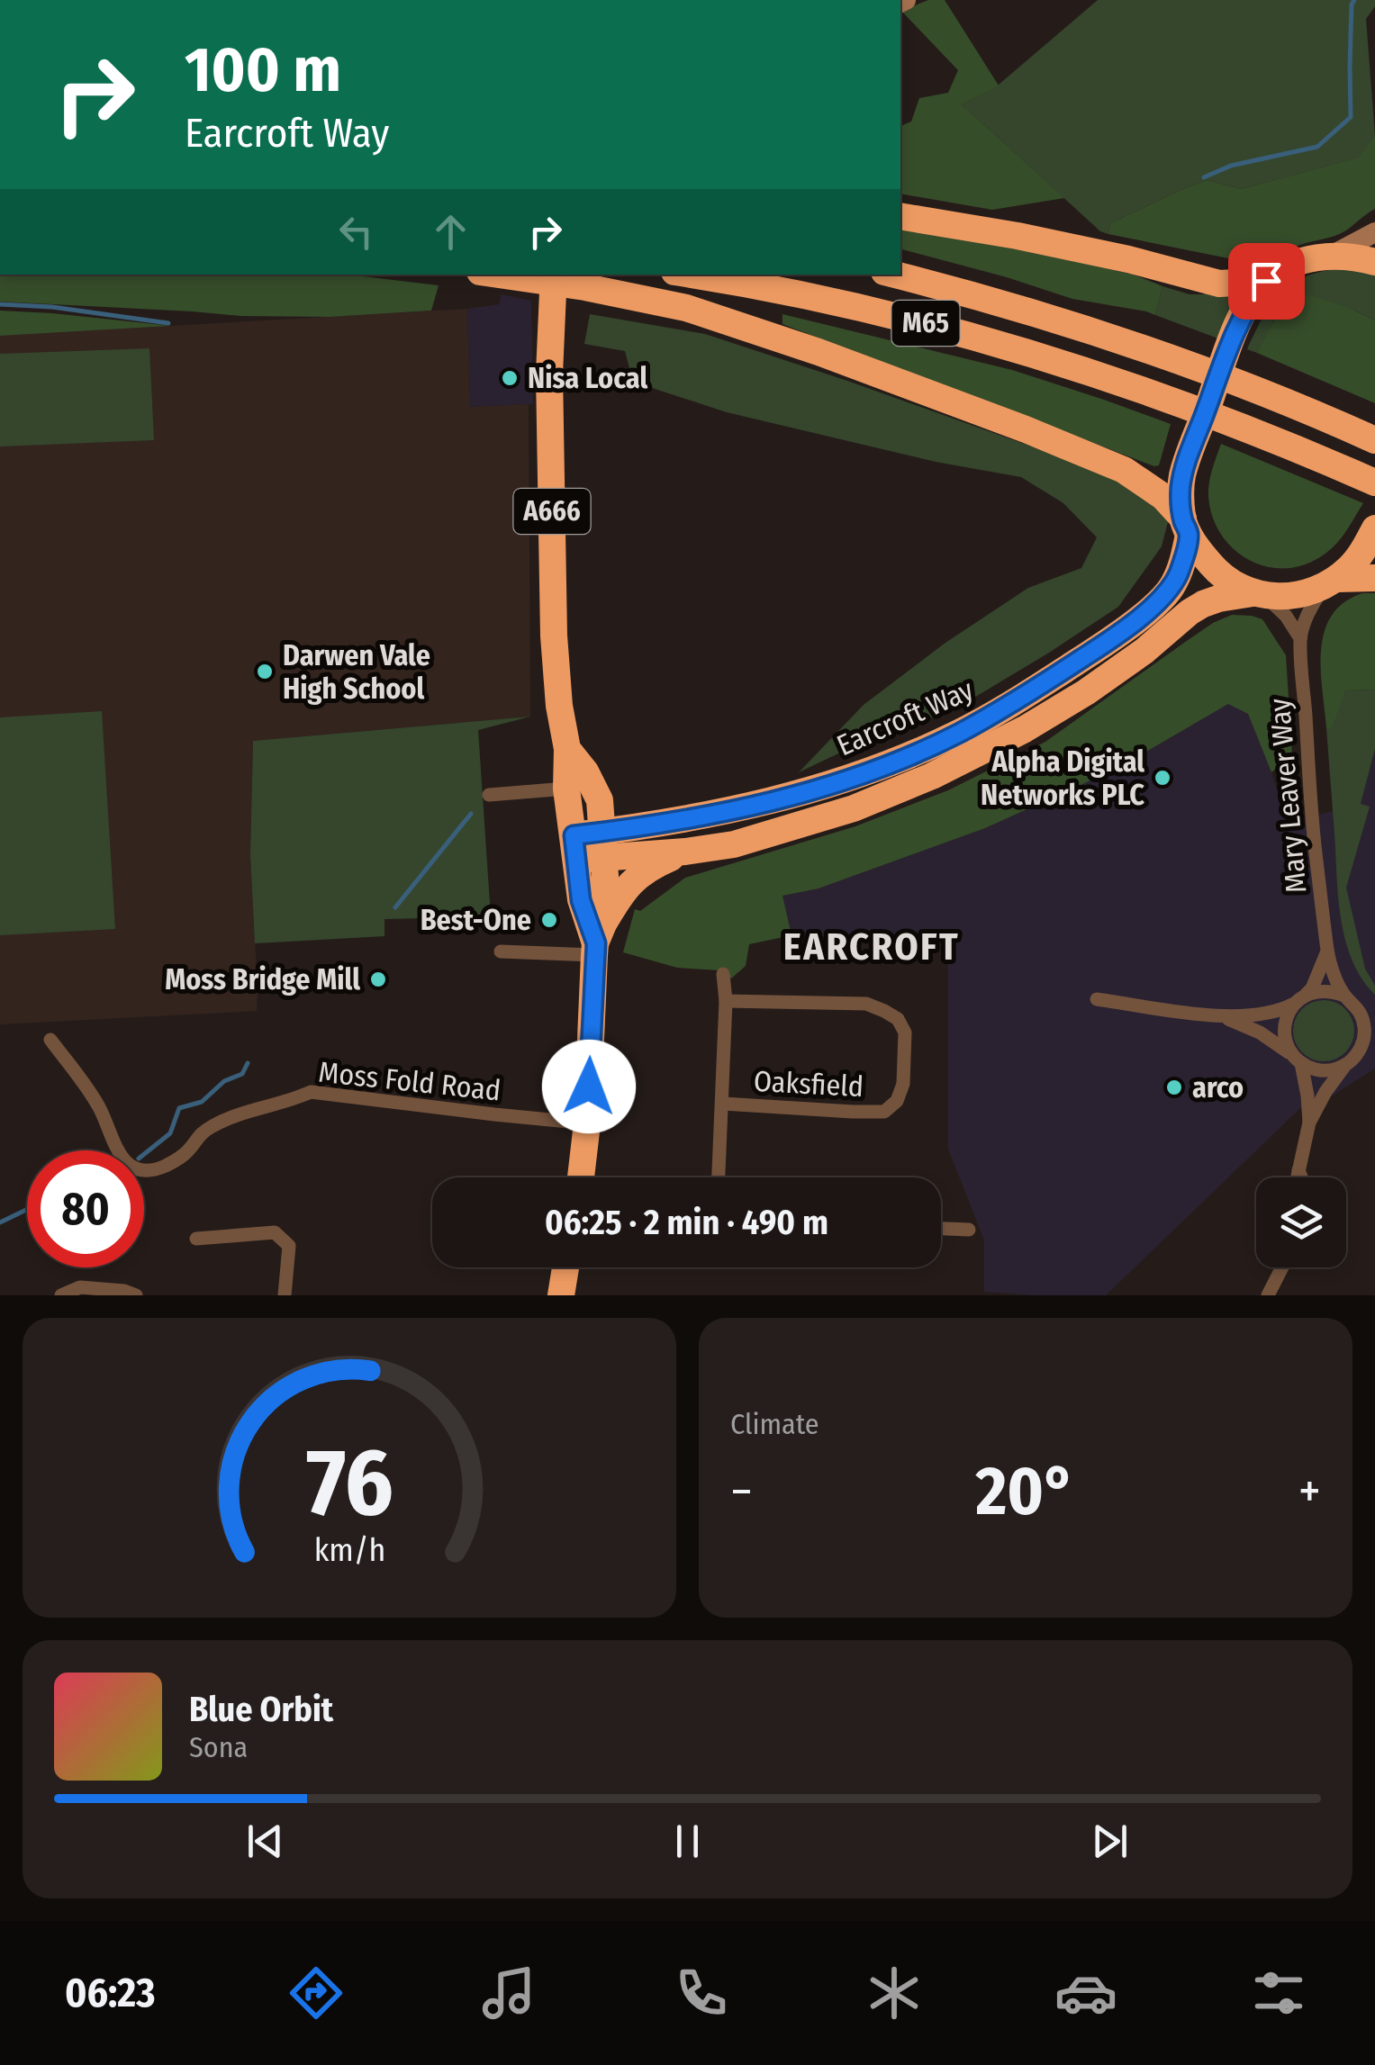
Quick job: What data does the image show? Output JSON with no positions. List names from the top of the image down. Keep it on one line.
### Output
{"streets":{"highway":["M65","A666","Earcroft Way"],"street":["Mary Leaver Way","Moss Fold Road","Oaksfield"]},"crossings":[["M65","Earcroft Way"],["A666","Earcroft Way"],["A666","Moss Fold Road"],["Earcroft Way","Mary Leaver Way"]],"districts":["EARCROFT"],"places":["Nisa Local","Darwen Vale High School","Alpha Digital Networks PLC","Best-One","Moss Bridge Mill","arco"],"page":{"turn":["100 m","Earcroft Way"],"limit":"80","trip":"06:25 · 2 min · 490 m","tile":"Climate","heat":["−","20°","+"],"song":["Blue Orbit","Sona"],"tabs":"06:23","gauge":["76","km/h"]}}
